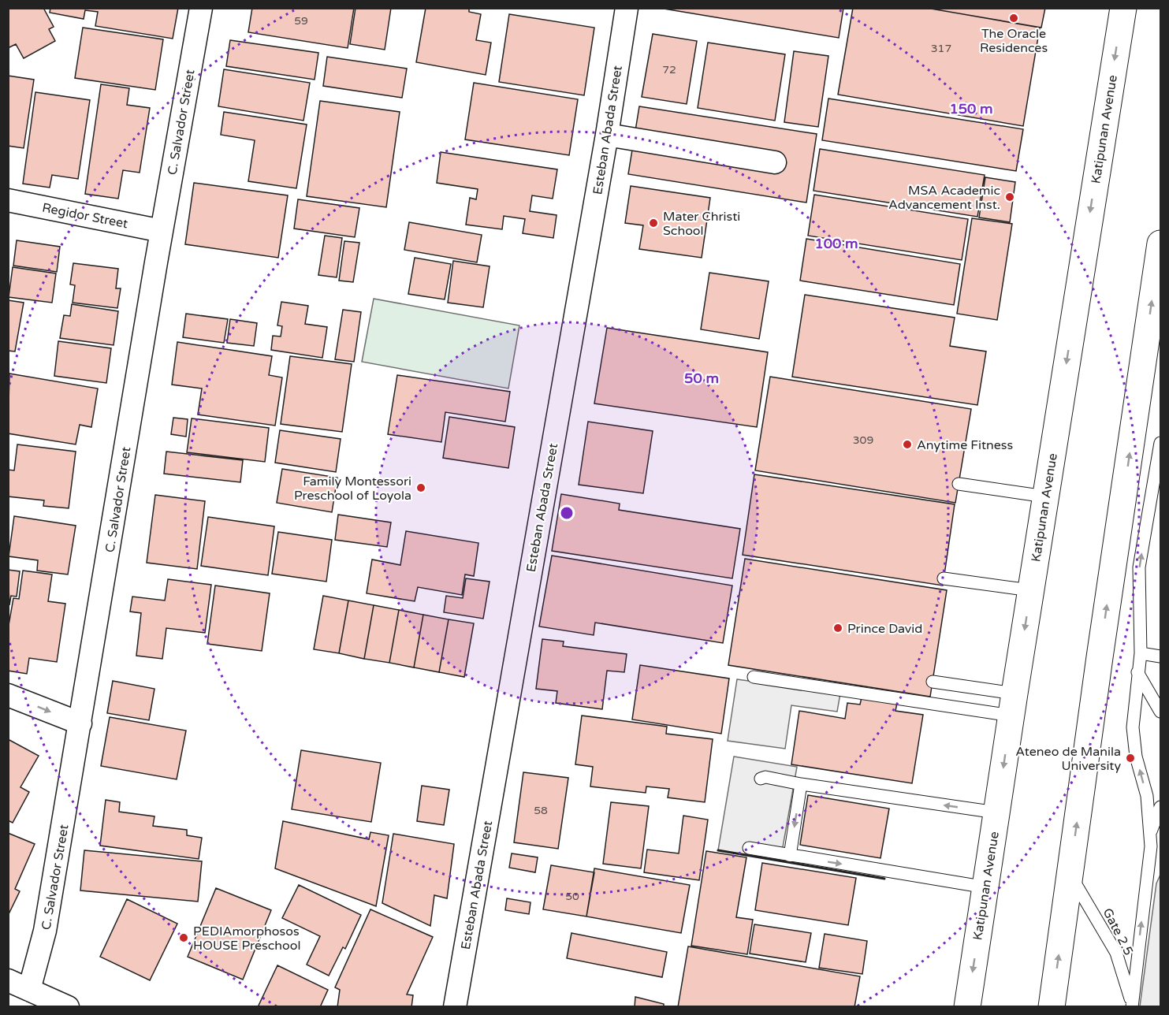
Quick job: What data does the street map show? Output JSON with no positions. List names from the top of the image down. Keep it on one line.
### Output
{"streets":{"main road":["Katipunan Avenue"],"street":["C. Salvador Street","Esteban Abada Street","Regidor Street"],"lane":["Gate 2.5"]},"crossings":[["C. Salvador Street","Regidor Street"]],"places":["The Oracle Residences","MSA Academic Advancement Inst.","Mater Christi School","Anytime Fitness","Family Montessori Preschool of Loyola","Prince David","Ateneo de Manila University","PEDIAmorphosos HOUSE Preschool"],"house_numbers":["59","317","72","309","58","50"],"rings":["150 m","100 m","50 m"]}
